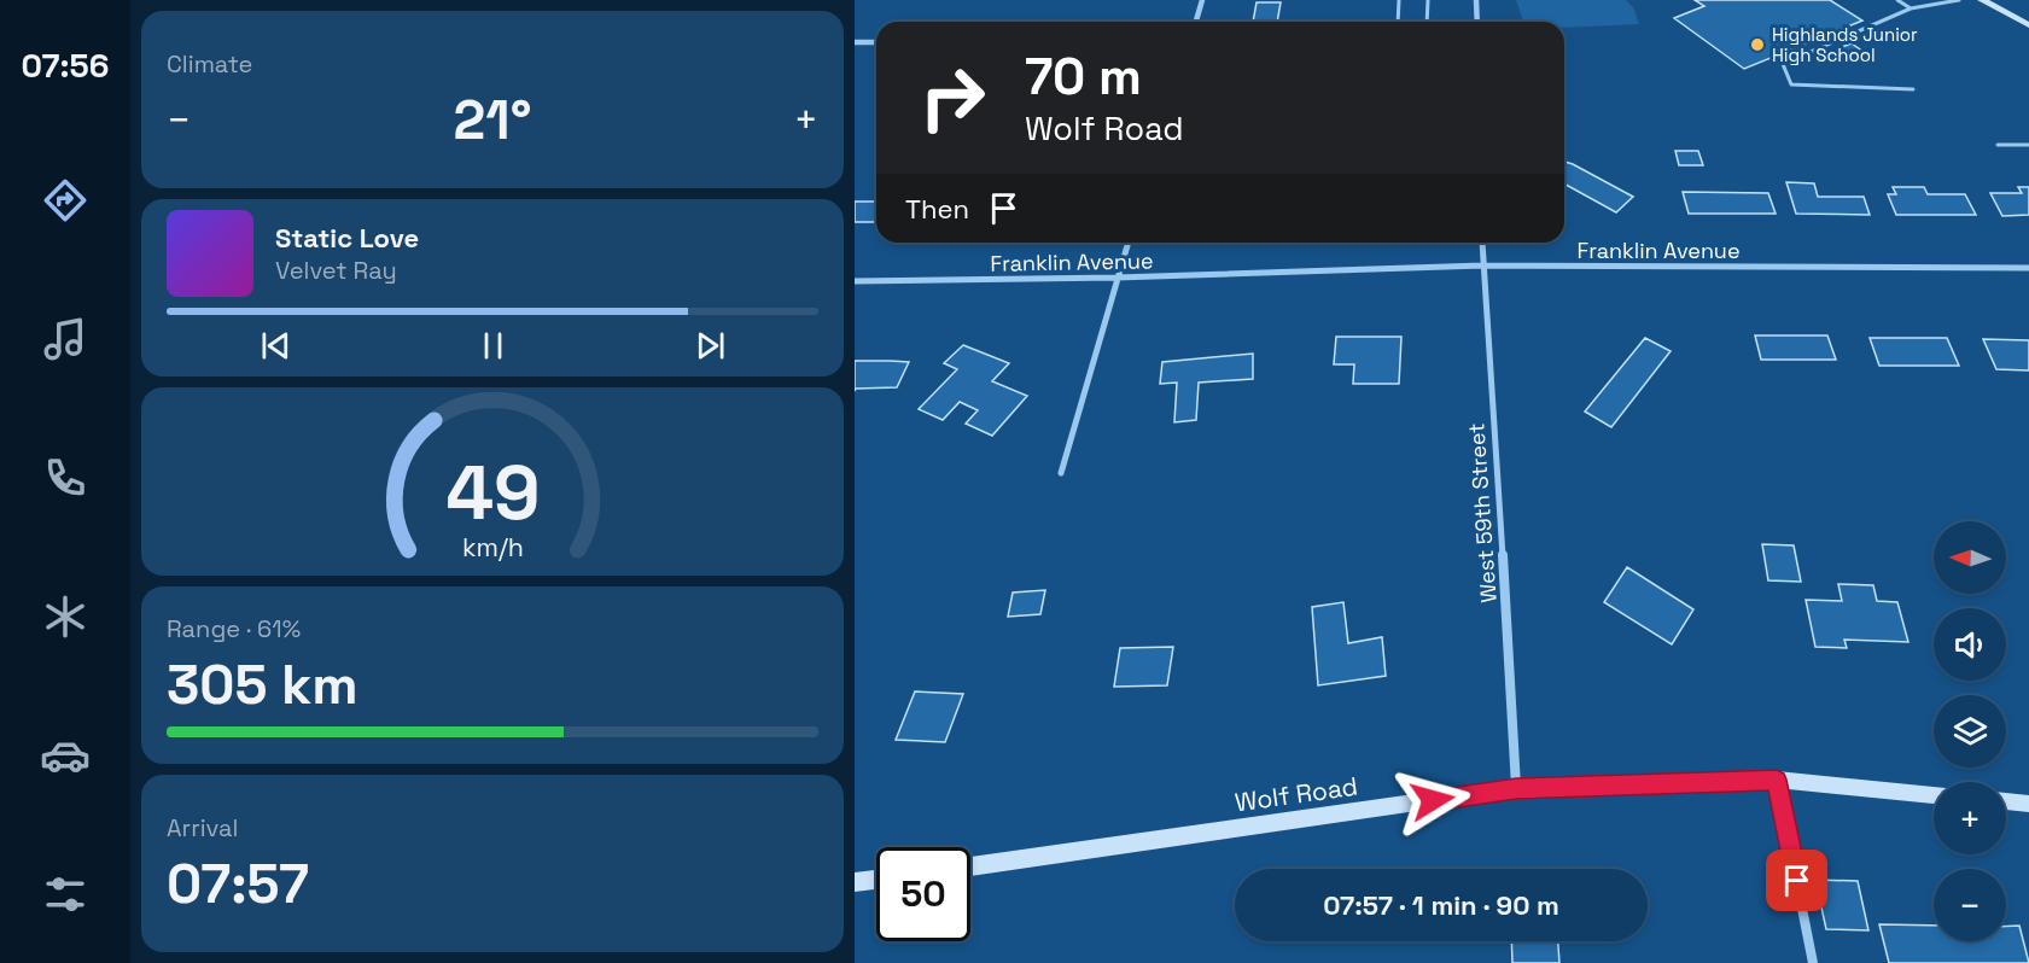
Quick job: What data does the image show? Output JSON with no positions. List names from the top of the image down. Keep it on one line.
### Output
{"streets":{"main road":["Wolf Road"],"street":["Franklin Avenue","West 59th Street"]},"crossings":[["Franklin Avenue","West 59th Street"],["West 59th Street","Wolf Road"]],"places":["Highlands Junior High School"],"north":"left","page":{"tabs":"07:56","tile":["Climate",["Range · 61%","305 km"],["Arrival","07:57"]],"turn":["70 m","Wolf Road"],"heat":["−","21°","+"],"then":"Then","song":["Static Love","Velvet Ray"],"map_buttons":["+","−"],"limit":"50","trip":"07:57 · 1 min · 90 m","gauge":["49","km/h"]}}
